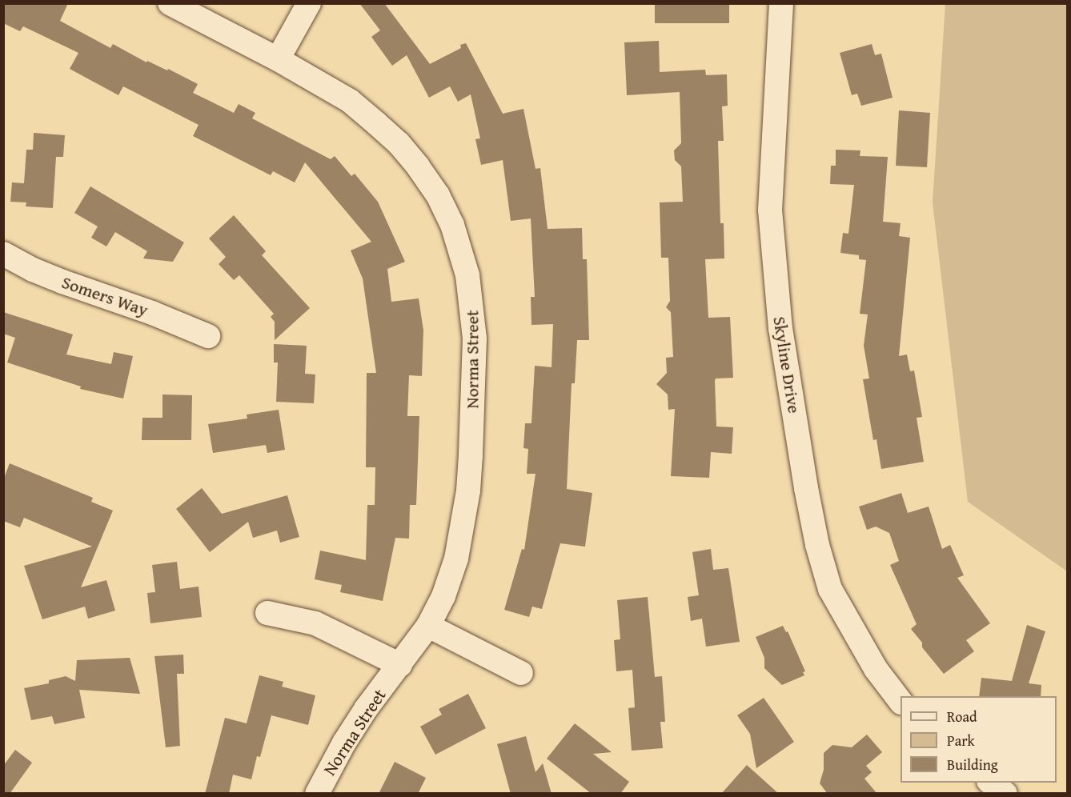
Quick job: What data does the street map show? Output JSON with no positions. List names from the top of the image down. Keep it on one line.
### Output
{"streets":{"street":["Somers Way","Norma Street","Skyline Drive"]},"legend":["Road","Park","Building"]}
